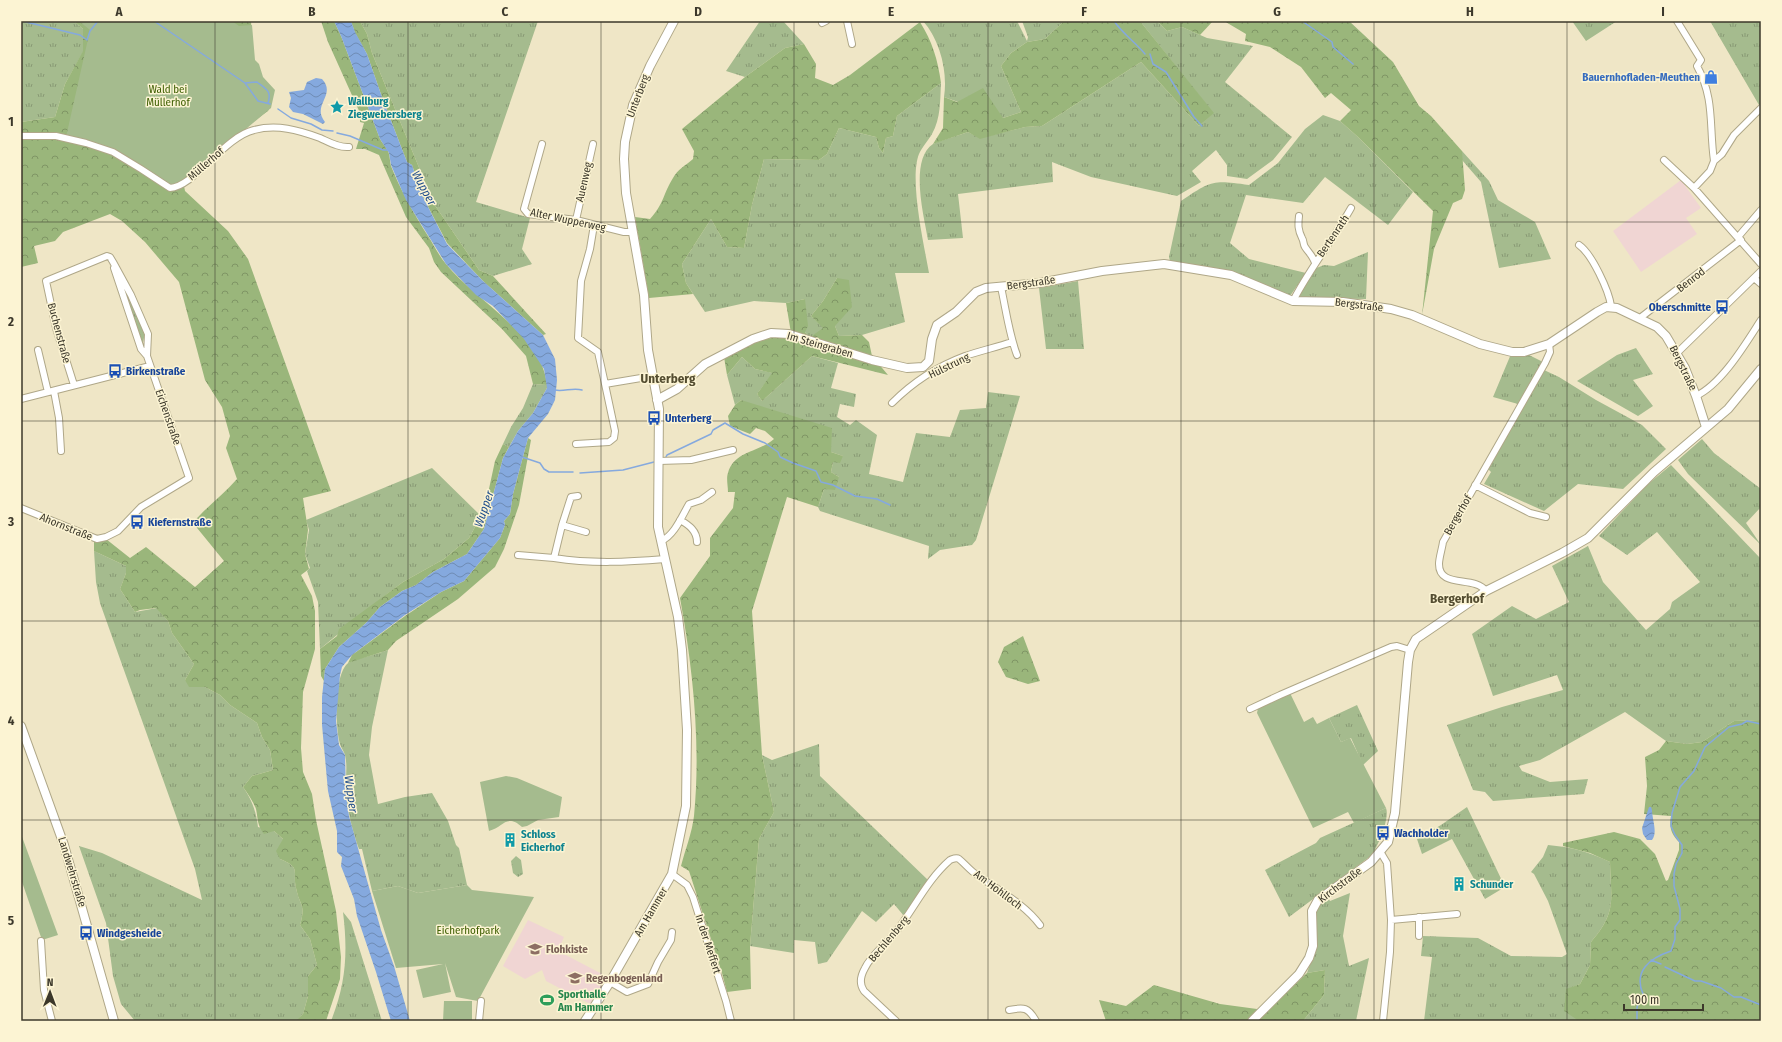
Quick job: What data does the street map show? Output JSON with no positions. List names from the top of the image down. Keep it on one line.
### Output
{"streets":{"street":["Unterberg","Müllerhof","Auenweg","Alter Wupperweg","Bertenrath","Benrod","Bergstraße","Buchenstraße","Im Steingraben","Hülstrung","Eichenstraße","Bergerhof","Ahornstraße","Landwehrstraße","Kirchstraße","Am Hohlloch","Am Hammer","Bechlenberg","In der Meffert"]},"crossings":[["Unterberg","Alter Wupperweg"],["Unterberg","Im Steingraben"],["Unterberg","Am Hammer"],["Auenweg","Alter Wupperweg"],["Bertenrath","Bergstraße"],["Benrod","Bergstraße"],["Bergstraße","Im Steingraben"],["Buchenstraße","Eichenstraße"],["Eichenstraße","Ahornstraße"],["Am Hohlloch","Bechlenberg"],["Am Hammer","In der Meffert"]],"districts":["Unterberg","Bergerhof"],"water":["Wupper"],"parks":["Wald bei Müllerhof","Eicherhofpark"],"places":{"shop":["Bauernhofladen-Meuthen"],"place":["Wallburg Ziegwebersberg"],"bus stop":["Oberschmitte","Birkenstraße","Unterberg","Kiefernstraße","Wachholder","Windgesheide"],"building":["Schloss Eicherhof","Schunder"],"school or university":["Flohkiste","Regenbogenland"],"sports":["Sporthalle Am Hammer"]},"scale_bar":"100 m","north":"top","grid":{"columns":["A","B","C","D","E","F","G","H","I"],"rows":["1","2","3","4","5"]}}
